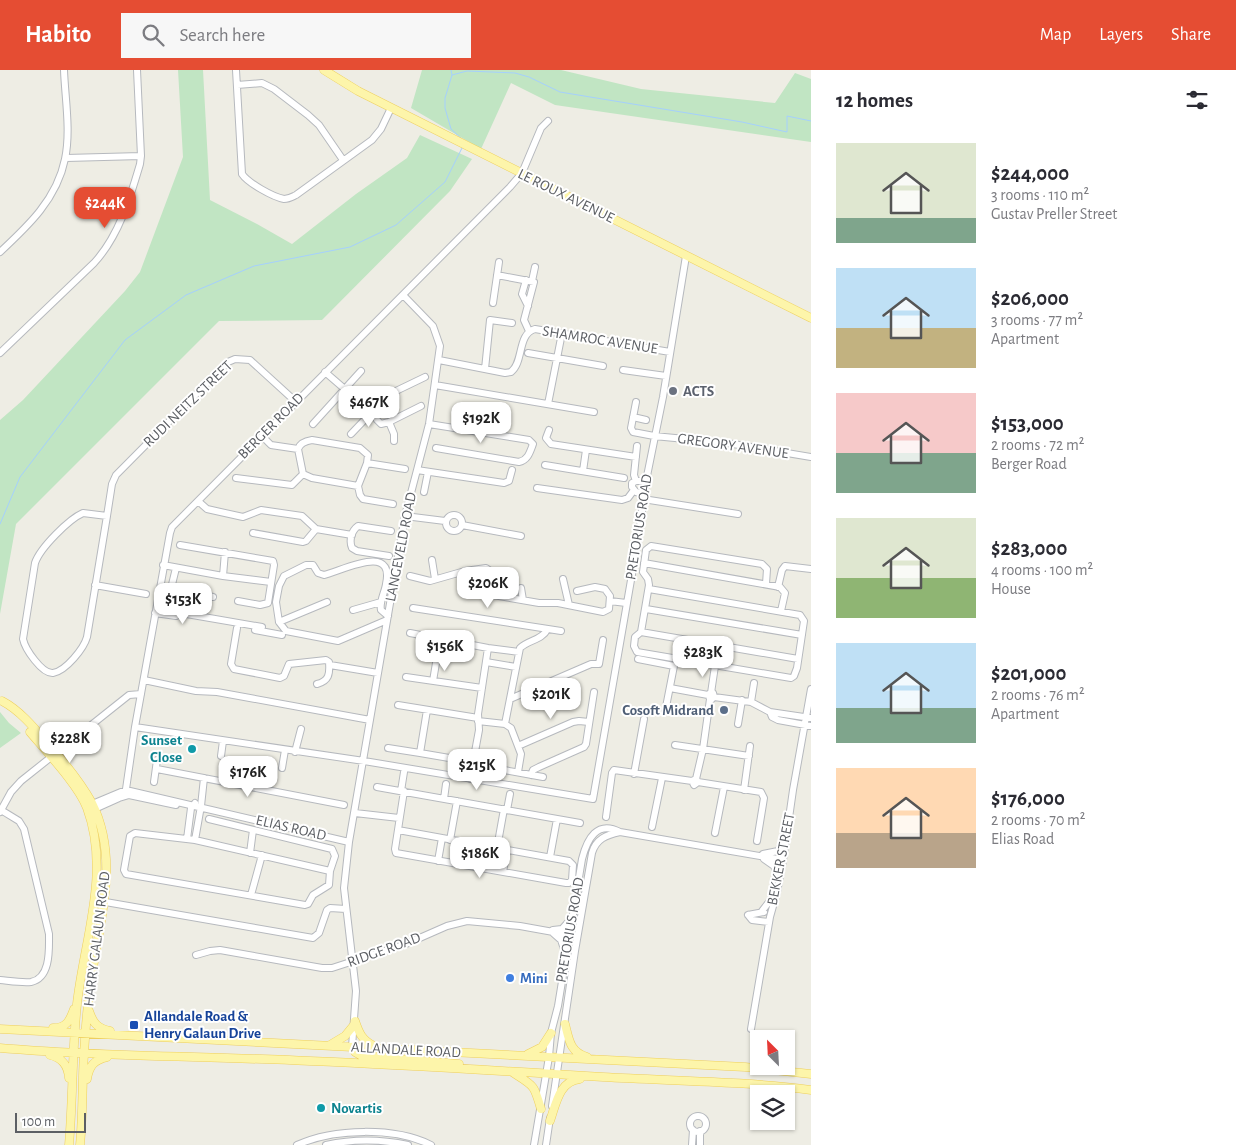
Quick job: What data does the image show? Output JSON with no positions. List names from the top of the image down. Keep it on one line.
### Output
{"streets":{"main road":["LE ROUX AVENUE","HARRY GALAUN ROAD","ALLANDALE ROAD"],"street":["SHAMROC AVENUE","RUDI NEITZ STREET","BERGER ROAD","GREGORY AVENUE","PRETORIUS ROAD","LANGEVELD ROAD","ELIAS ROAD","BEKKER STREET","RIDGE ROAD"]},"crossings":[["LE ROUX AVENUE","BERGER ROAD"],["LE ROUX AVENUE","PRETORIUS ROAD"],["SHAMROC AVENUE","PRETORIUS ROAD"],["SHAMROC AVENUE","LANGEVELD ROAD"],["RUDI NEITZ STREET","BERGER ROAD"],["BERGER ROAD","LANGEVELD ROAD"],["BERGER ROAD","ELIAS ROAD"],["GREGORY AVENUE","PRETORIUS ROAD"],["PRETORIUS ROAD","BEKKER STREET"],["PRETORIUS ROAD","RIDGE ROAD"],["PRETORIUS ROAD","ALLANDALE ROAD"],["LANGEVELD ROAD","ELIAS ROAD"],["LANGEVELD ROAD","RIDGE ROAD"],["LANGEVELD ROAD","ALLANDALE ROAD"],["HARRY GALAUN ROAD","ALLANDALE ROAD"]],"places":{"other":["ACTS","Cosoft Midrand","Sunset Close","Mini","Novartis"],"transit":["Allandale Road & Henry Galaun Drive"]},"scale_bar":"100 m","north":"top left","page":{"header":"Habito","search":"Search here","nav":["Map","Layers","Share"],"heading":"12 homes","list":[{"name":"$244,000","note":"3 rooms · 110 m² · Gustav Preller Street"},{"name":"$206,000","note":"3 rooms · 77 m² · Apartment"},{"name":"$153,000","note":"2 rooms · 72 m² · Berger Road"},{"name":"$283,000","note":"4 rooms · 100 m² · House"},{"name":"$201,000","note":"2 rooms · 76 m² · Apartment"},{"name":"$176,000","note":"2 rooms · 70 m² · Elias Road"}],"price":["$244K","$467K","$192K","$206K","$153K","$156K","$283K","$201K","$228K","$215K","$176K","$186K"],"scale":"100 m"}}
